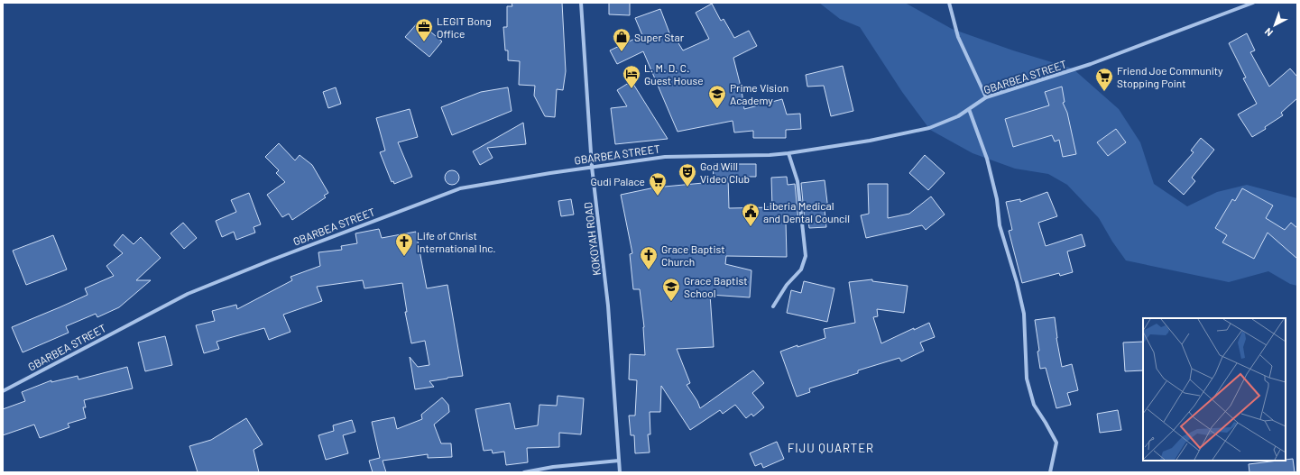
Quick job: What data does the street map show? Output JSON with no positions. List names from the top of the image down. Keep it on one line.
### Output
{"streets":{"street":["GBARBEA STREET","KOKOYAH ROAD"]},"crossings":[["GBARBEA STREET","KOKOYAH ROAD"]],"districts":["FIJU QUARTER"],"places":{"office":["LEGIT Bong Office"],"shop":["Super Star"],"hotel":["L. M. D. C. Guest House"],"supermarket":["Friend Joe Community Stopping Point","Gudi Palace"],"school or university":["Prime Vision Academy","Grace Baptist School"],"theatre":["God Will Video Club"],"public building":["Liberia Medical and Dental Council"],"church":["Life of Christ International Inc.","Grace Baptist Church"]},"north":"bottom left"}
